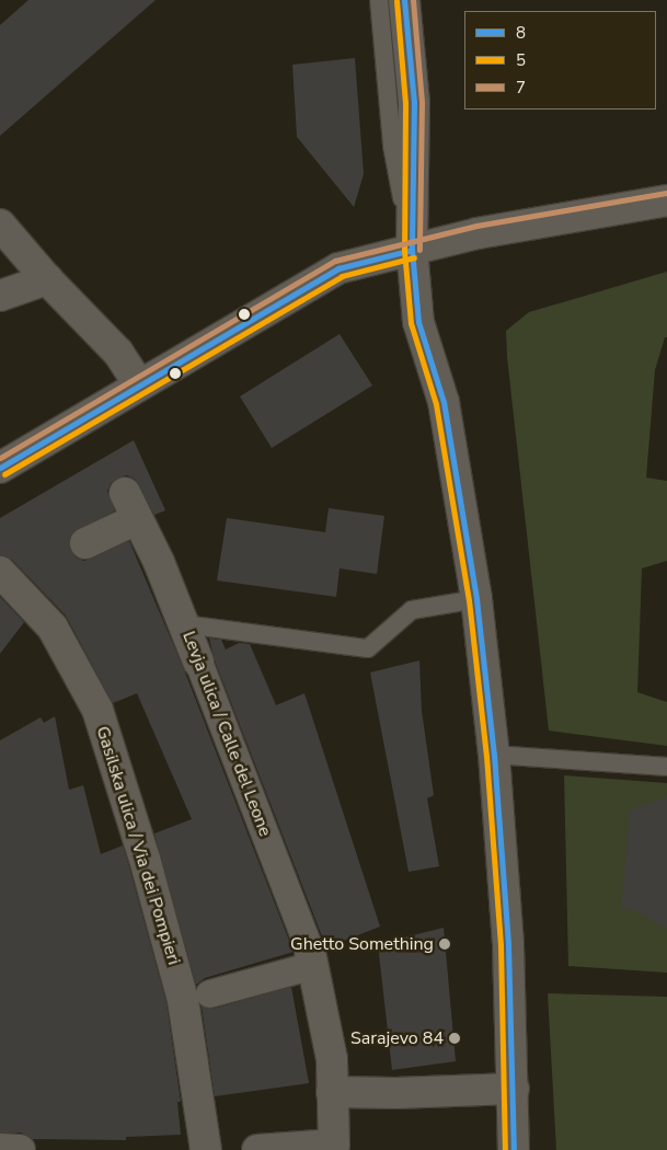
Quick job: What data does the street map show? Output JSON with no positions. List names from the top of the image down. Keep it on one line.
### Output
{"streets":{"street":["Levja ulica / Calle del Leone","Gasilska ulica / Via dei Pompieri"]},"places":["Ghetto Something","Sarajevo 84"],"lines":["transit line 8","transit line 7","transit line 5"],"legend":["8","5","7"]}
